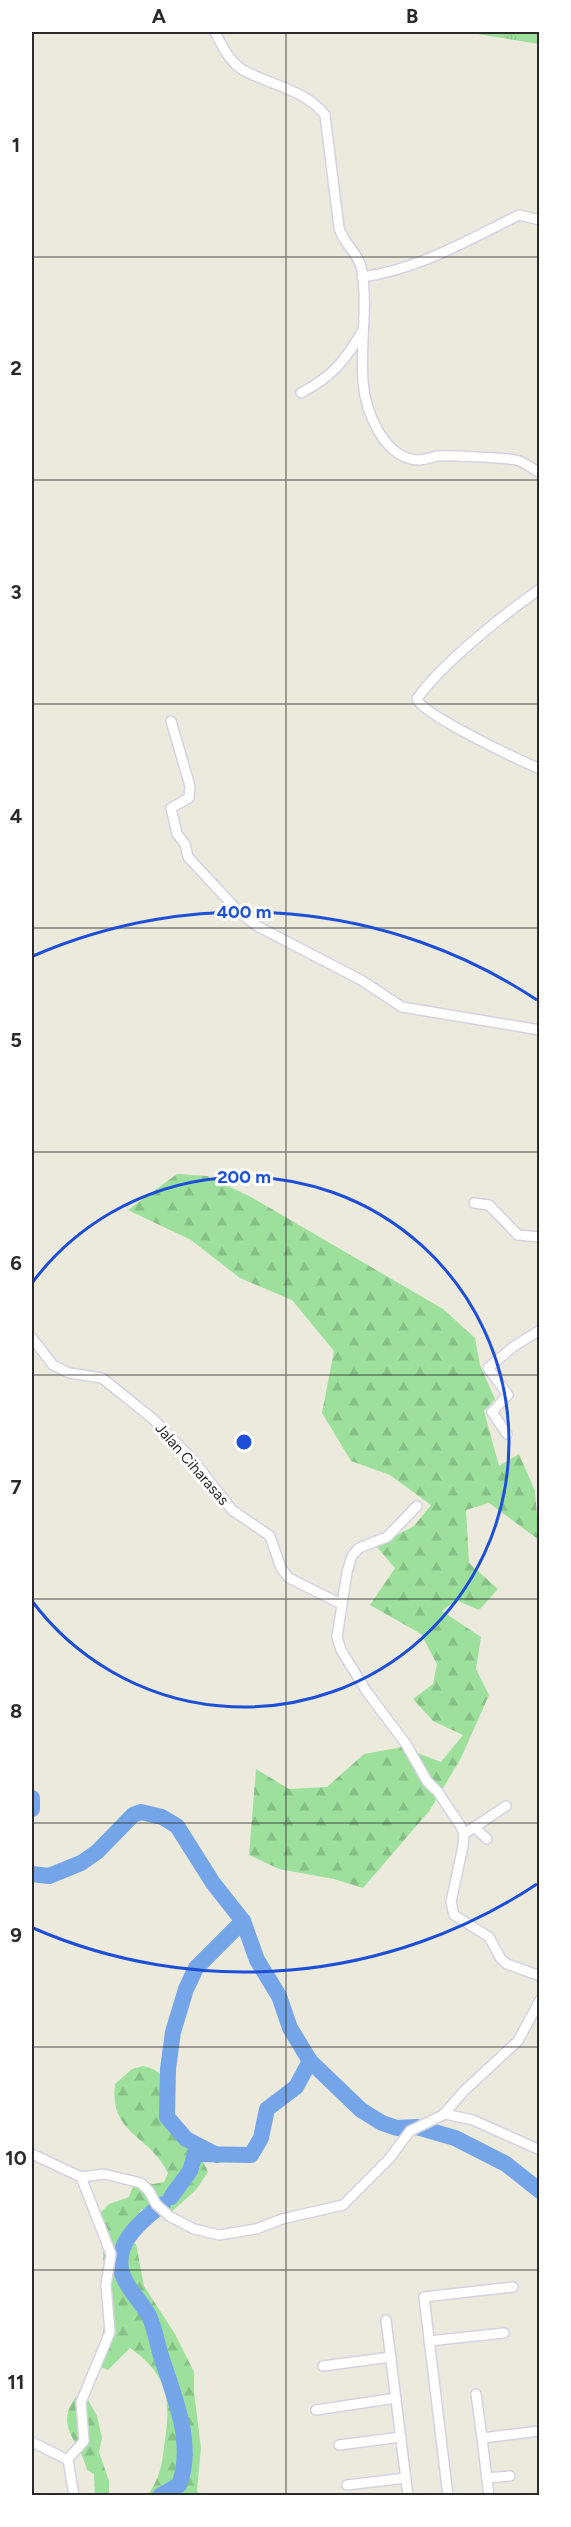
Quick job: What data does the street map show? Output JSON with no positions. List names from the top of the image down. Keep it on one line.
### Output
{"streets":{"street":["Jalan Ciharasas"]},"grid":{"columns":["A","B"],"rows":["1","2","3","4","5","6","7","8","9","10","11"]},"rings":["400 m","200 m"]}
